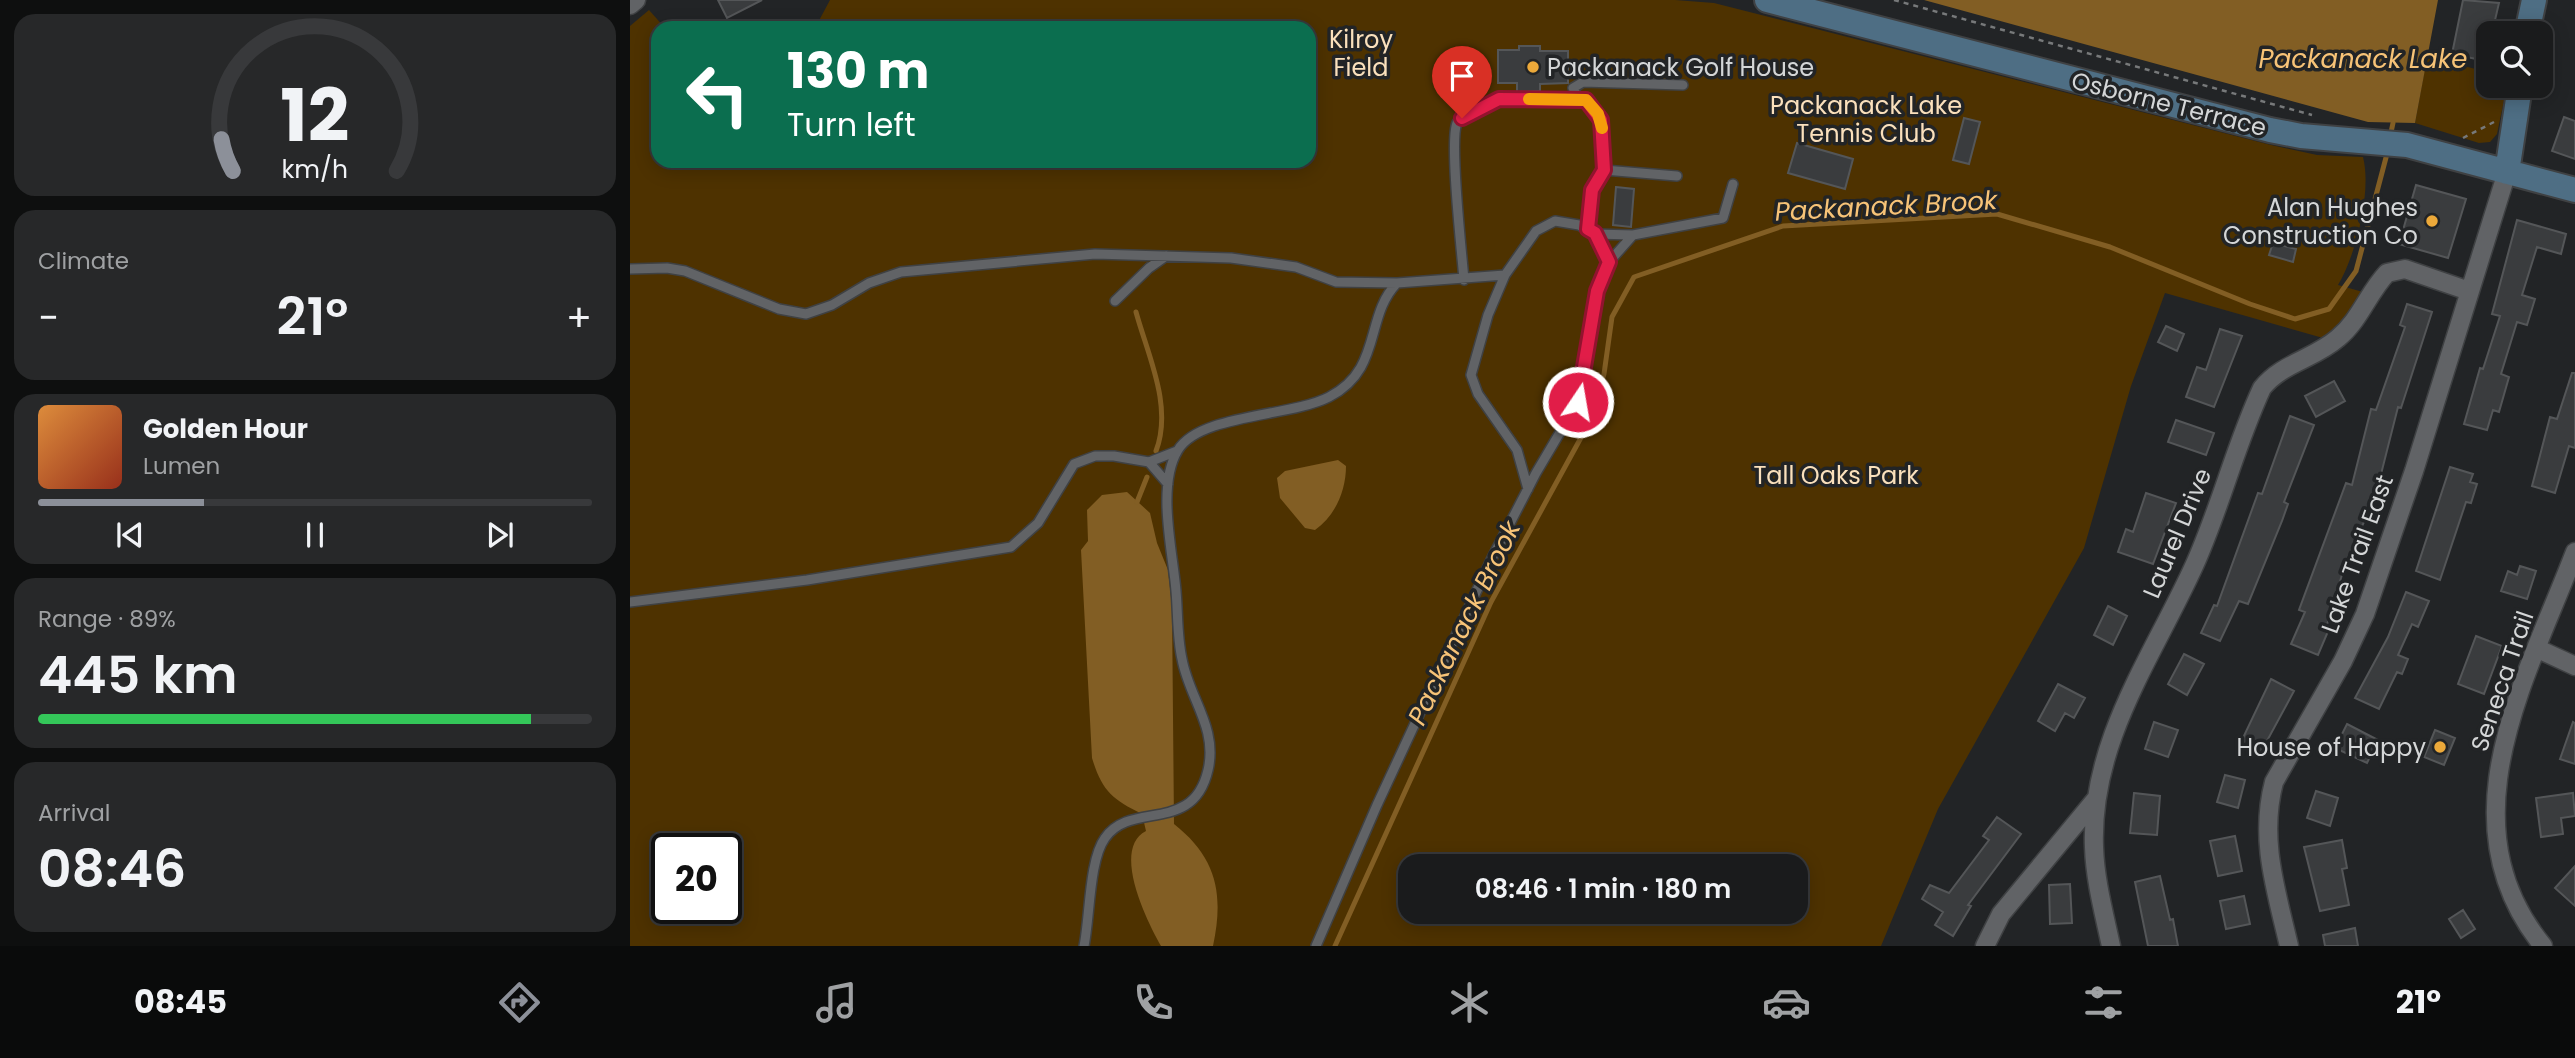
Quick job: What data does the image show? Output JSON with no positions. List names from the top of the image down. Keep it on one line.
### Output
{"streets":{"street":["Osborne Terrace","Laurel Drive","Lake Trail East","Seneca Trail"]},"crossings":[["Osborne Terrace","Lake Trail East"],["Laurel Drive","Lake Trail East"]],"water":["Packanack Lake","Packanack Brook"],"parks":["Kilroy Field","Packanack Lake Tennis Club","Tall Oaks Park"],"places":["Packanack Golf House","Alan Hughes Construction Co","House of Happy"],"page":{"turn":["130 m","Turn left"],"tile":["Climate",["Range · 89%","445 km"],["Arrival","08:46"]],"heat":["−","21°","+"],"song":["Golden Hour","Lumen"],"limit":"20","trip":"08:46 · 1 min · 180 m","tabs":["08:45","21°"],"gauge":["12","km/h"]}}
